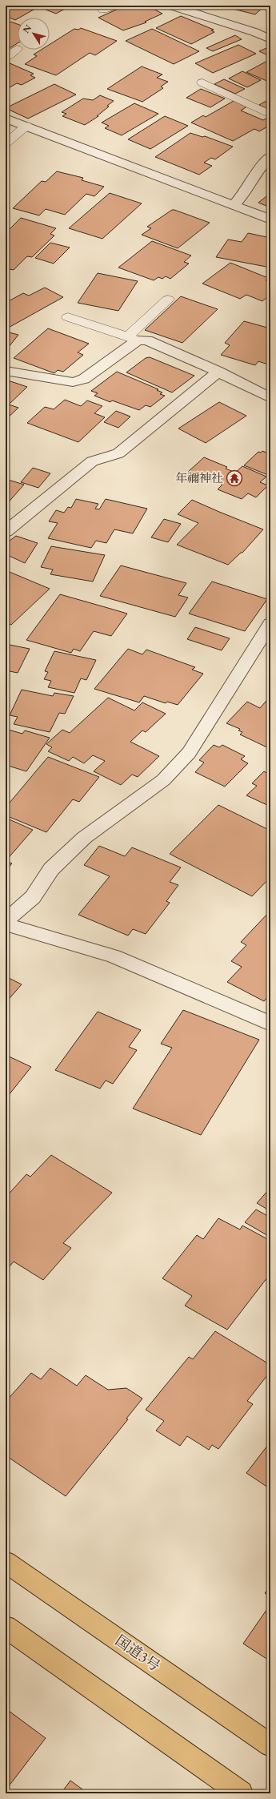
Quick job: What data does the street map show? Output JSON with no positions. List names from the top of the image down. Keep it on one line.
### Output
{"streets":{"highway":["国道3号"]},"places":{"temple":["年禰神社"]},"north":"top left"}
